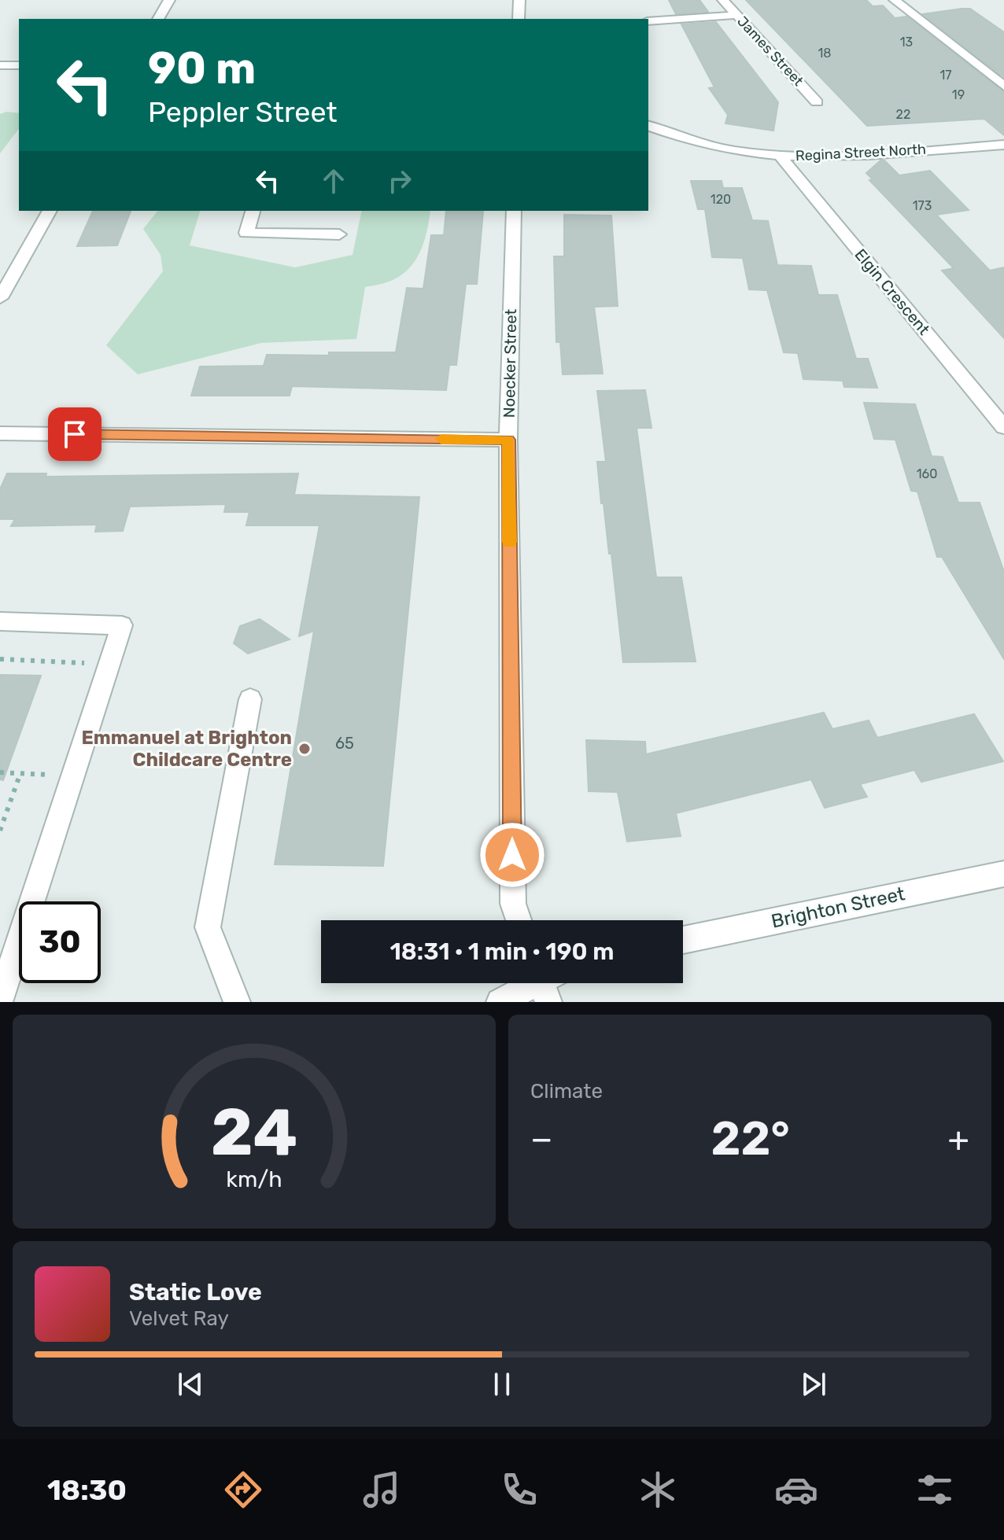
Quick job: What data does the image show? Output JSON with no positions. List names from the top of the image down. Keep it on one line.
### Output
{"streets":{"street":["James Street","Regina Street North","Elgin Crescent","Noecker Street","Brighton Street"]},"crossings":[["Regina Street North","Elgin Crescent"]],"places":["Emmanuel at Brighton Childcare Centre"],"house_numbers":["13","18","17","19","22","120","173","160","65"],"page":{"turn":["90 m","Peppler Street"],"limit":"30","trip":"18:31 · 1 min · 190 m","tile":"Climate","heat":["−","22°","+"],"song":["Static Love","Velvet Ray"],"tabs":"18:30","gauge":["24","km/h"]}}
